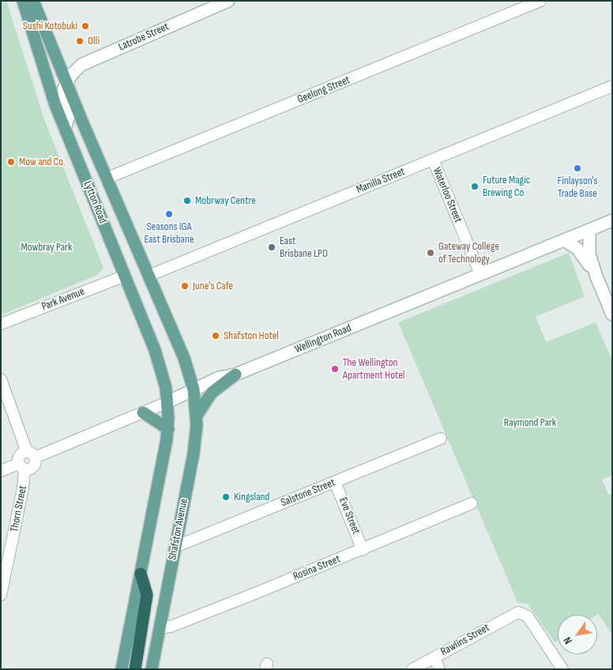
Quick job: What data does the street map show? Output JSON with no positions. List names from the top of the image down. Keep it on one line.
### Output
{"streets":{"main road":["Latrobe Street","Lytton Road","Wellington Road","Shafston Avenue"],"street":["Geelong Street","Manilla Street","Waterloo Street","Park Avenue","Salstone Street","Thorn Street","Eve Street","Rosina Street","Rawlins Street"]},"crossings":[["Latrobe Street","Lytton Road"],["Geelong Street","Lytton Road"],["Manilla Street","Waterloo Street"],["Manilla Street","Lytton Road"],["Waterloo Street","Wellington Road"],["Lytton Road","Park Avenue"],["Lytton Road","Wellington Road"],["Lytton Road","Shafston Avenue"],["Wellington Road","Shafston Avenue"],["Salstone Street","Eve Street"],["Salstone Street","Shafston Avenue"],["Eve Street","Rosina Street"],["Shafston Avenue","Rosina Street"]],"parks":["Mowbray Park","Raymond Park"],"places":["Sushi Kotobuki","Olli","Mow and Co.","Finlayson's Trade Base","Future Magic Brewing Co","Mobrway Centre","Seasons IGA East Brisbane","East Brisbane LPO","Gateway College of Technology","June's Cafe","Shafston Hotel","The Wellington Apartment Hotel","Kingsland"],"north":"bottom left"}
